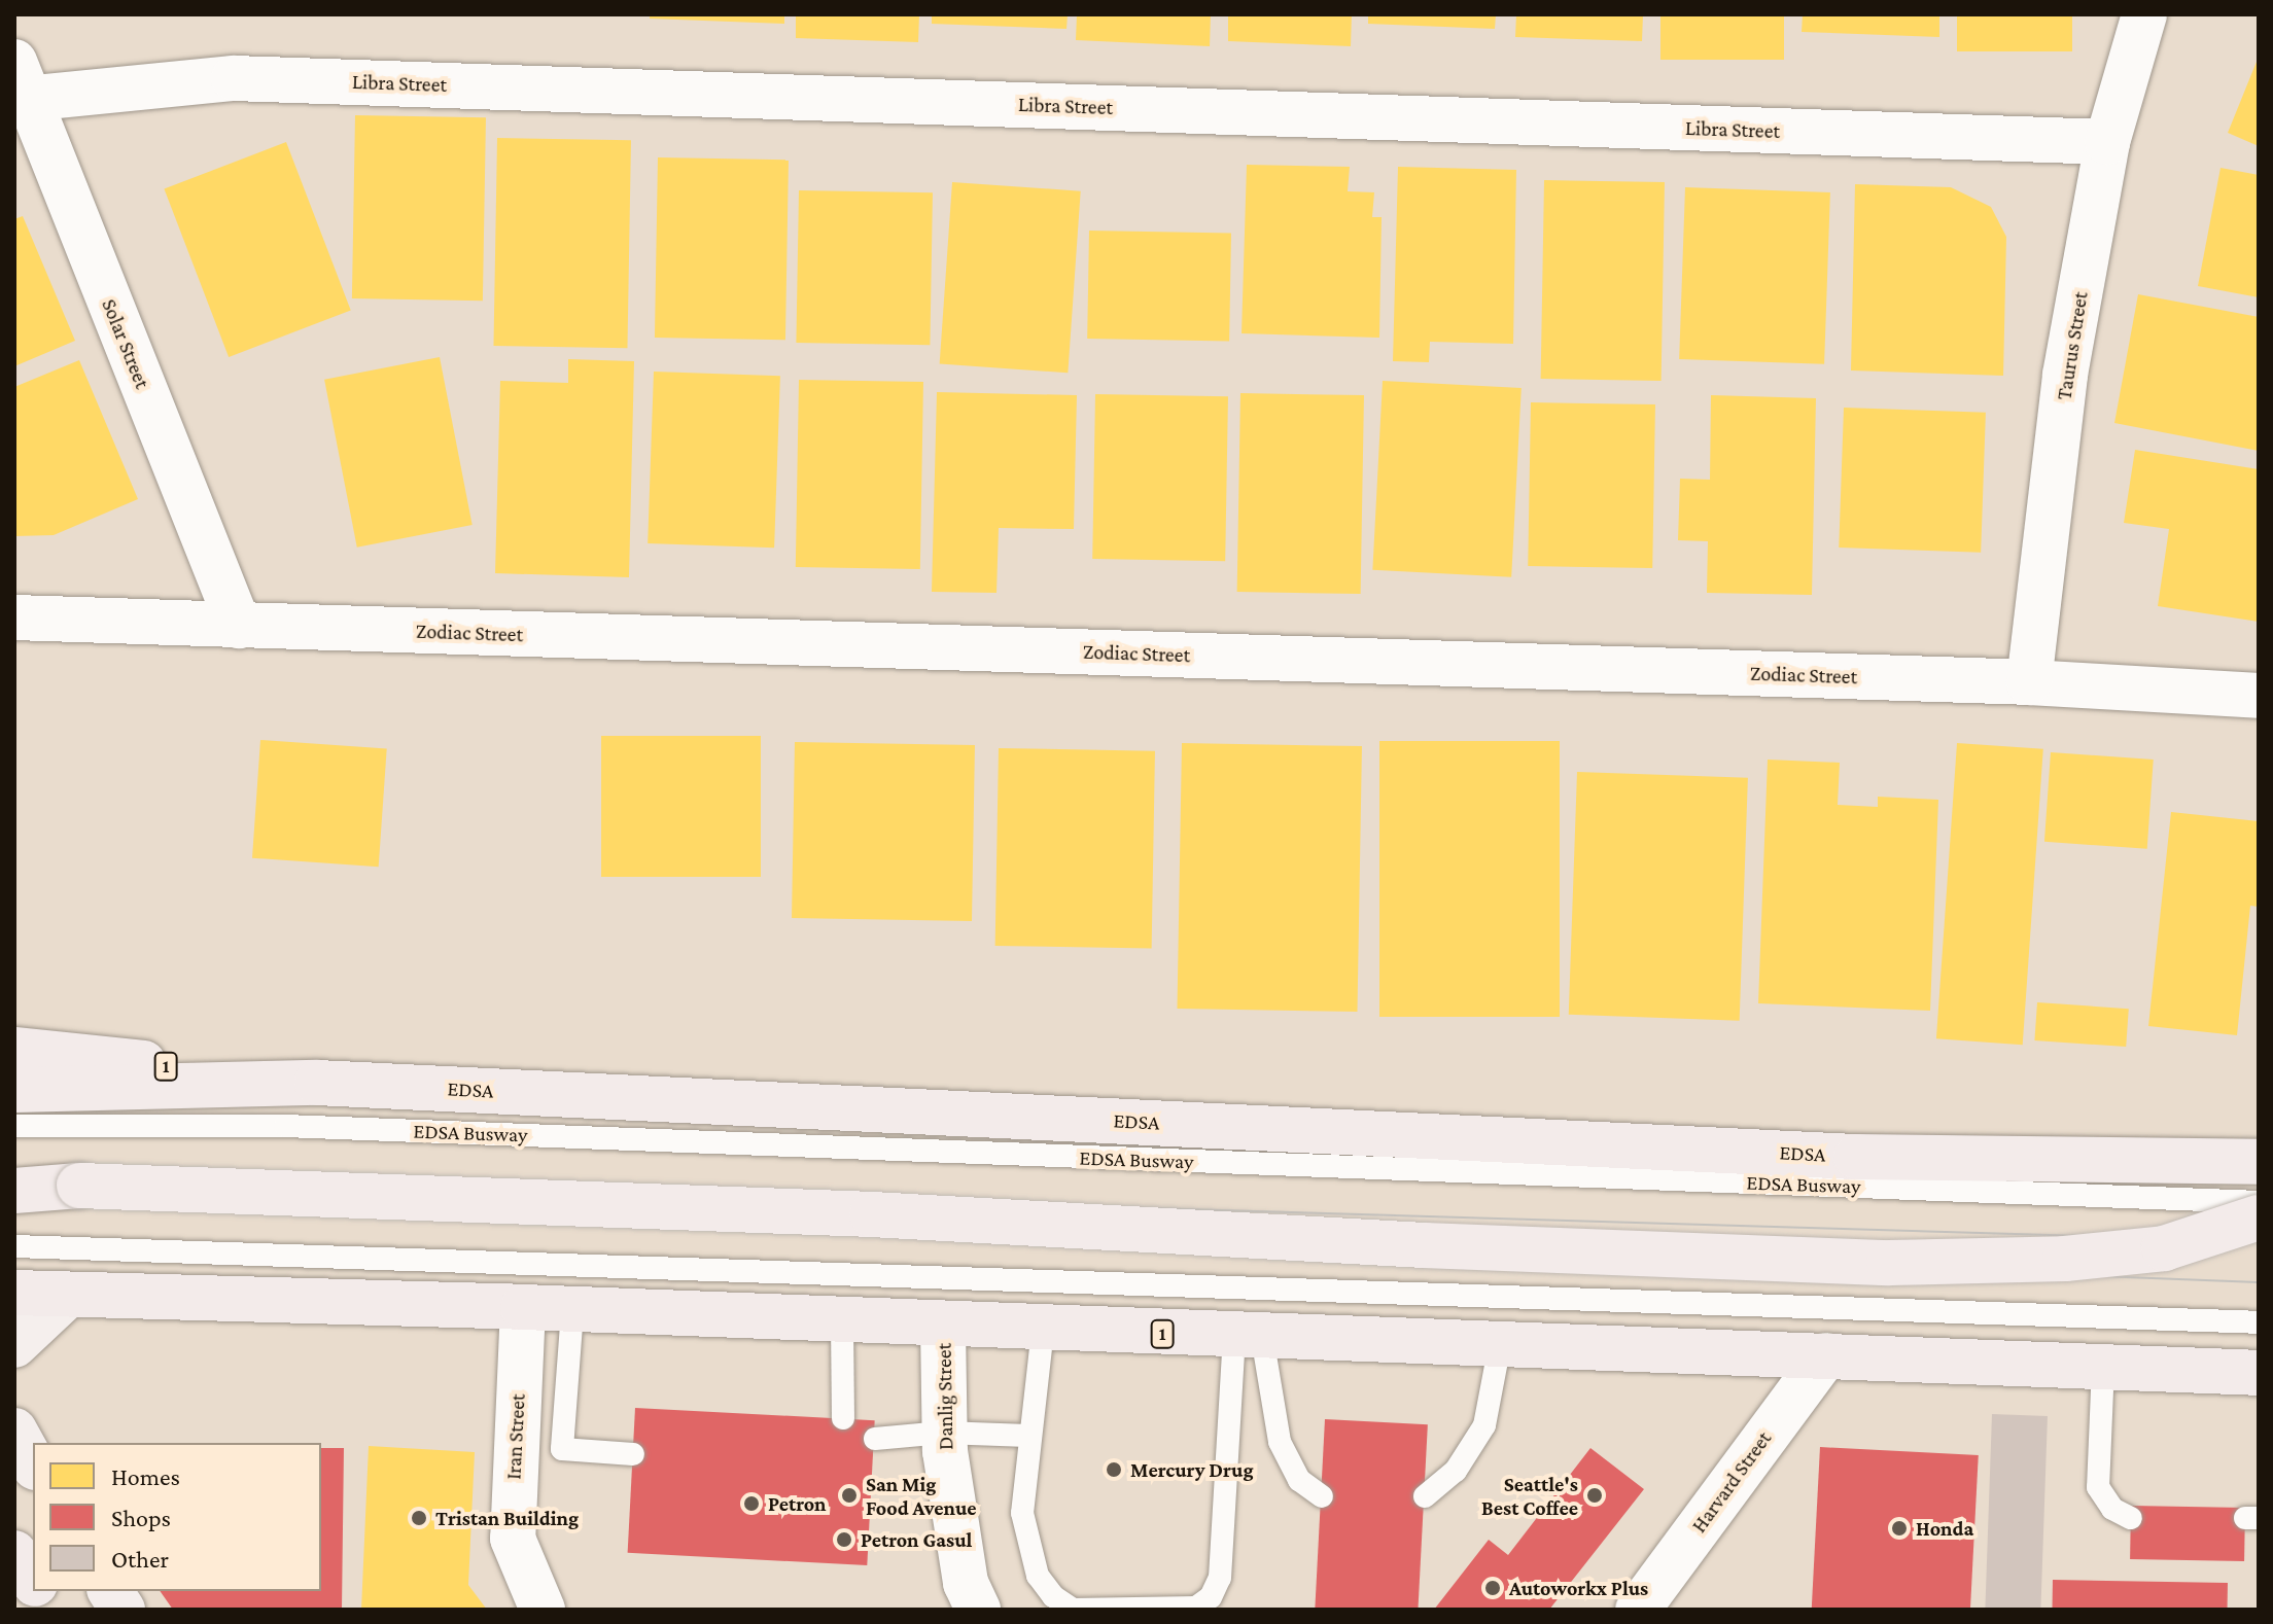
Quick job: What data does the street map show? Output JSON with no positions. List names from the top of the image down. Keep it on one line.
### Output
{"streets":{"highway":["1","EDSA"],"street":["Libra Street","Solar Street","Taurus Street","Zodiac Street","Danlig Street","Iran Street","Harvard Street"],"lane":["EDSA Busway"]},"crossings":[["Libra Street","Solar Street"],["Libra Street","Taurus Street"],["Solar Street","Zodiac Street"],["Taurus Street","Zodiac Street"],["1","EDSA"],["1","Danlig Street"],["1","Iran Street"],["1","Harvard Street"]],"places":["Mercury Drug","San Mig Food Avenue","Seattle's Best Coffee","Petron","Tristan Building","Honda","Petron Gasul","Autoworkx Plus"],"legend":["Homes","Shops","Other"]}
